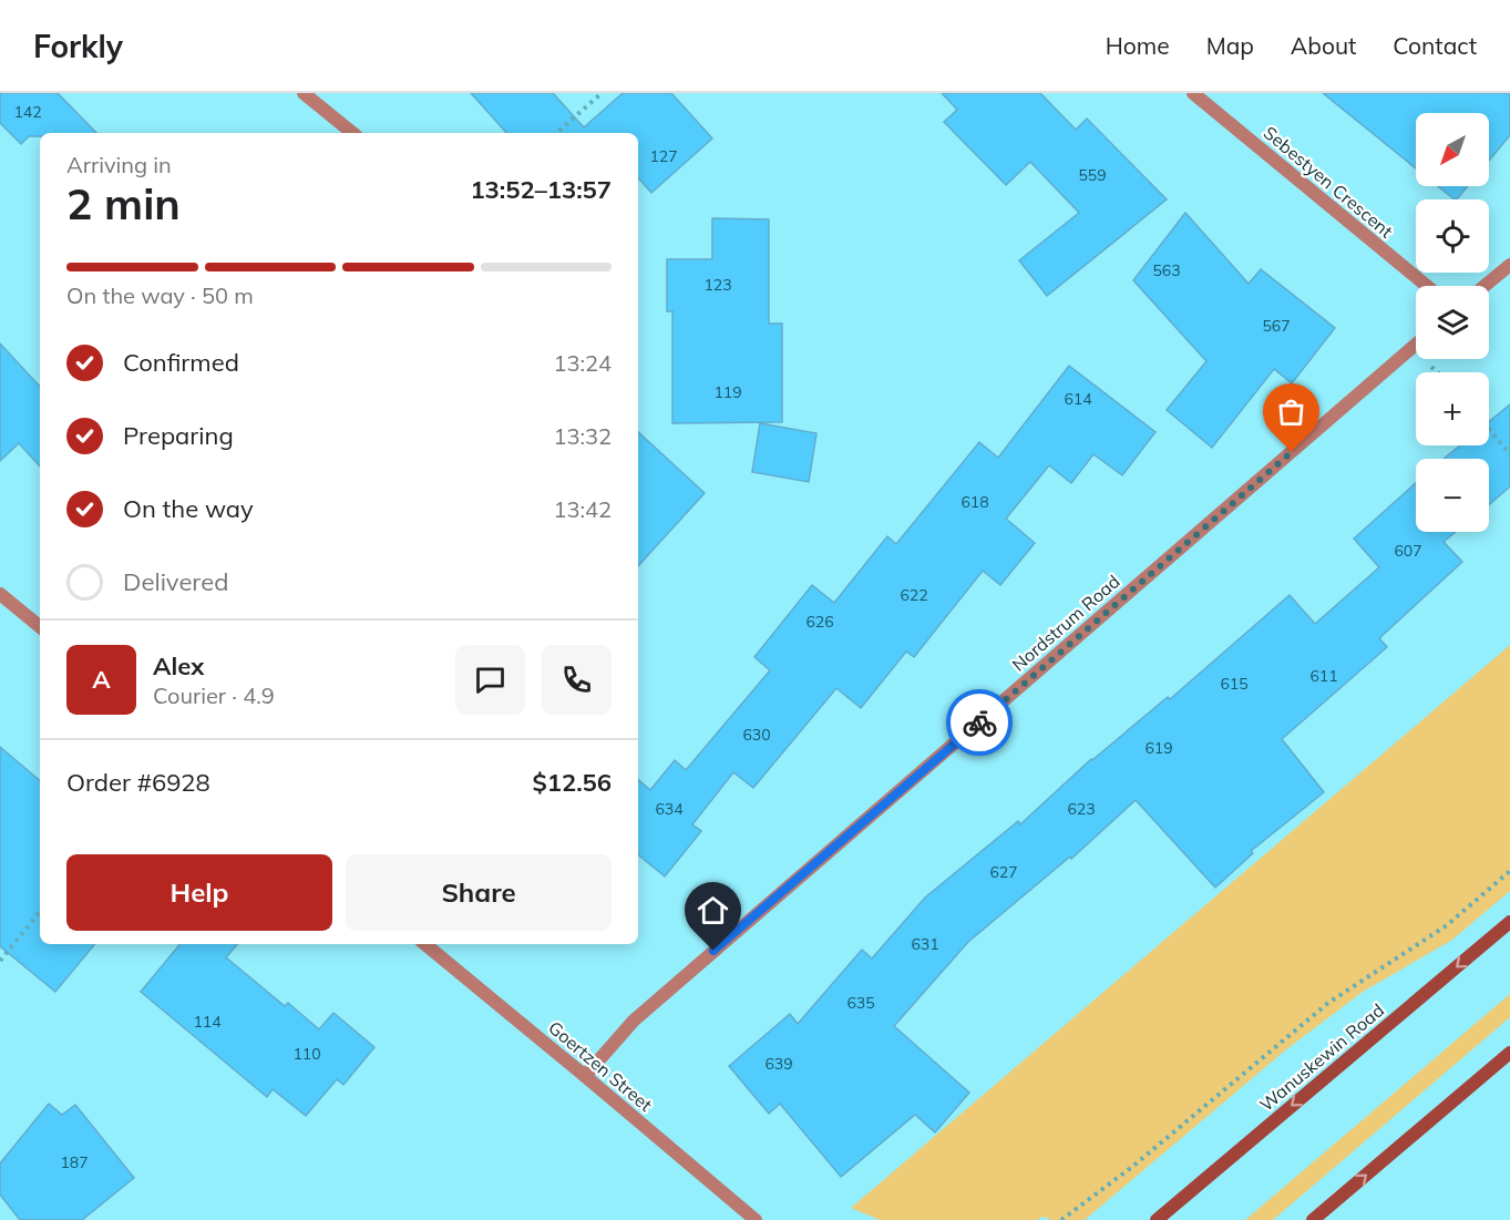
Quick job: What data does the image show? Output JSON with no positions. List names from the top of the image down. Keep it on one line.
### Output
{"streets":{"main road":["Wanuskewin Road"],"street":["Sebestyen Crescent","Nordstrum Road","Goertzen Street"]},"crossings":[["Nordstrum Road","Goertzen Street"]],"house_numbers":["142","127","559","563","123","567","119","614","618","607","622","626","611","615","630","619","634","623","627","631","635","114","110","639","187"],"north":"bottom left","page":{"header":"Forkly","nav":["Home","Map","About","Contact"],"map_buttons":["+","−"],"heading":["2 min","Arriving in","13:52–13:57"],"panel":["Alex","Courier · 4.9","Order #6928","$12.56"],"bar":"On the way · 50 m","list":[["Confirmed","13:24"],["Preparing","13:32"],["On the way","13:42"],"Delivered"],"round":"A","buttons":["Help","Share"]}}
